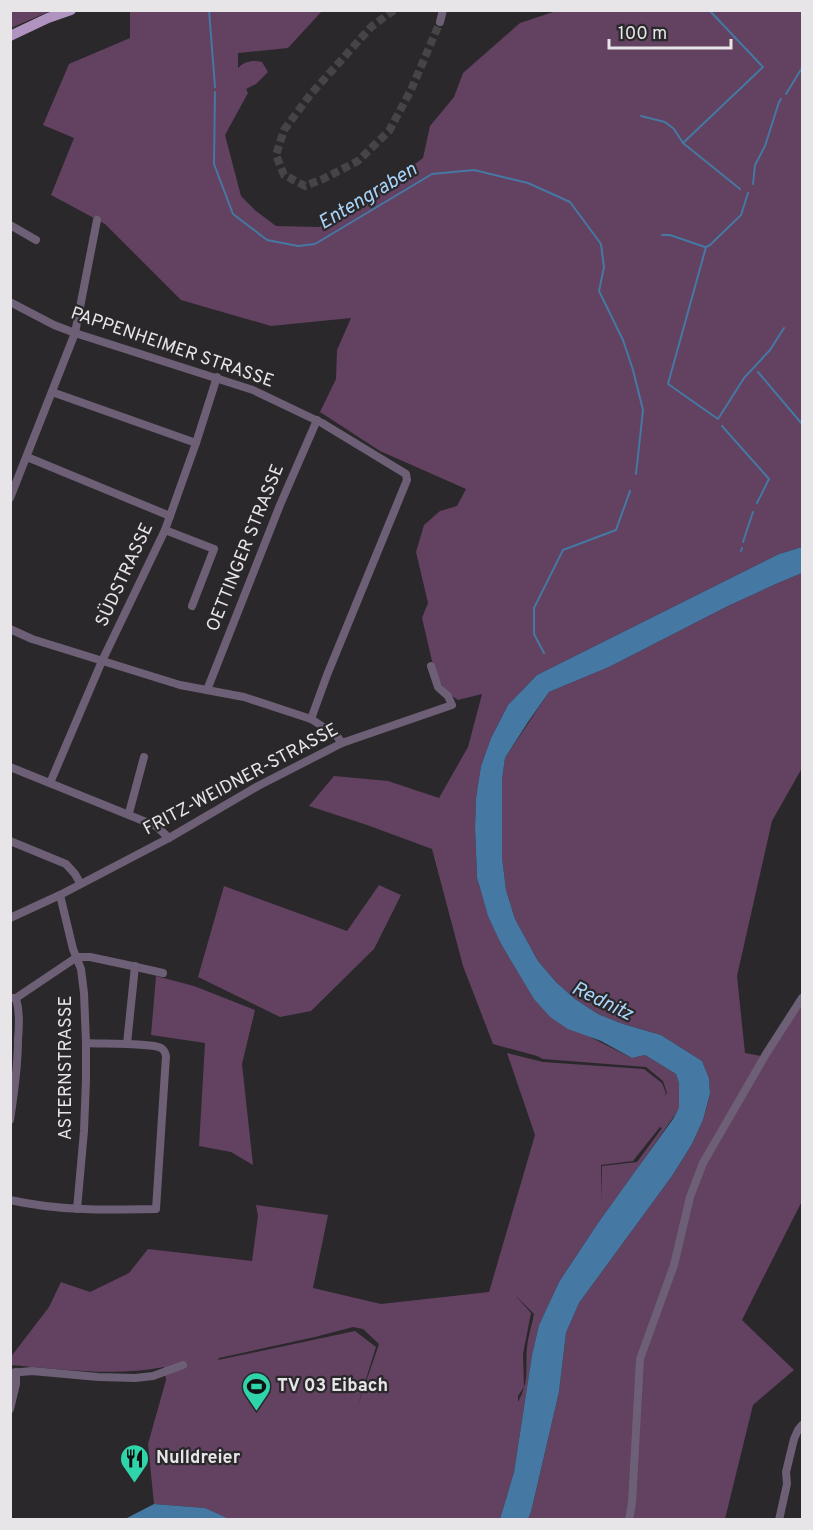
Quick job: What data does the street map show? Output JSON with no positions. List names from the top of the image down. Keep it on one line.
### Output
{"streets":{"street":["PAPPENHEIMER STRASSE","OETTINGER STRASSE","SÜDSTRASSE","FRITZ-WEIDNER-STRASSE","ASTERNSTRASSE"]},"crossings":[["PAPPENHEIMER STRASSE","OETTINGER STRASSE"],["PAPPENHEIMER STRASSE","SÜDSTRASSE"],["FRITZ-WEIDNER-STRASSE","ASTERNSTRASSE"]],"water":["Entengraben","Rednitz"],"places":{"sports":["TV 03 Eibach"],"restaurant":["Nulldreier"]},"scale_bar":"100 m"}
